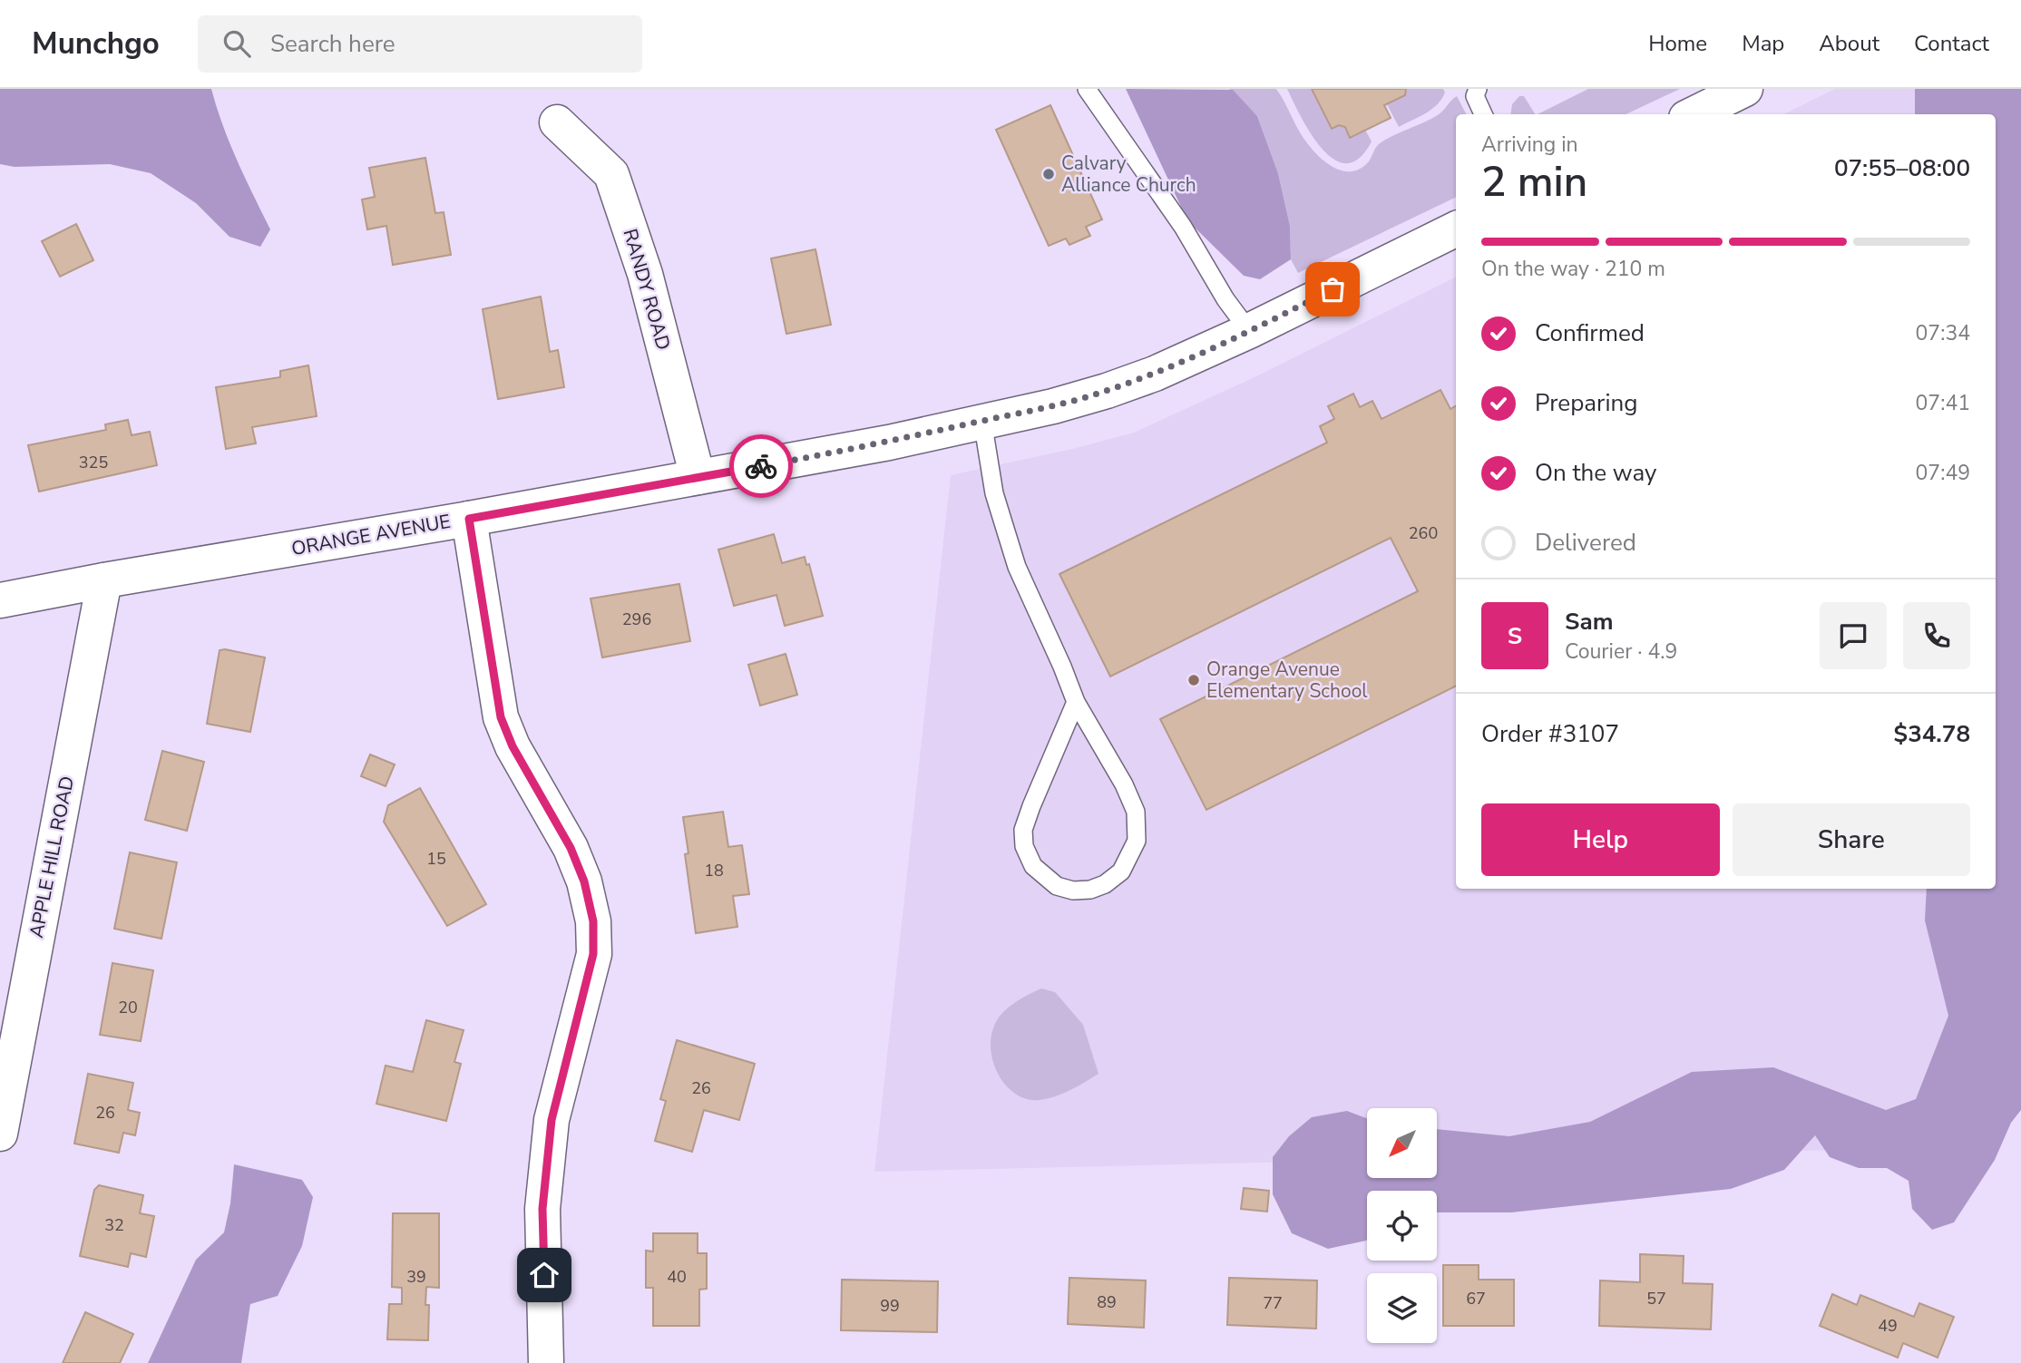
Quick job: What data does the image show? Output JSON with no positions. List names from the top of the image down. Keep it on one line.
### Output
{"streets":{"street":["RANDY ROAD","ORANGE AVENUE","APPLE HILL ROAD"]},"crossings":[["RANDY ROAD","ORANGE AVENUE"],["ORANGE AVENUE","APPLE HILL ROAD"]],"places":["Calvary Alliance Church","Orange Avenue Elementary School"],"house_numbers":["325","260","296","15","18","20","26","26","32","39","40","67","57","89","77","99","49"],"north":"bottom left","page":{"header":"Munchgo","search":"Search here","nav":["Home","Map","About","Contact"],"heading":["2 min","Arriving in","07:55–08:00"],"panel":["Sam","Courier · 4.9","Order #3107","$34.78"],"bar":"On the way · 210 m","list":[["Confirmed","07:34"],["Preparing","07:41"],["On the way","07:49"],"Delivered"],"round":"S","buttons":["Help","Share"]}}
